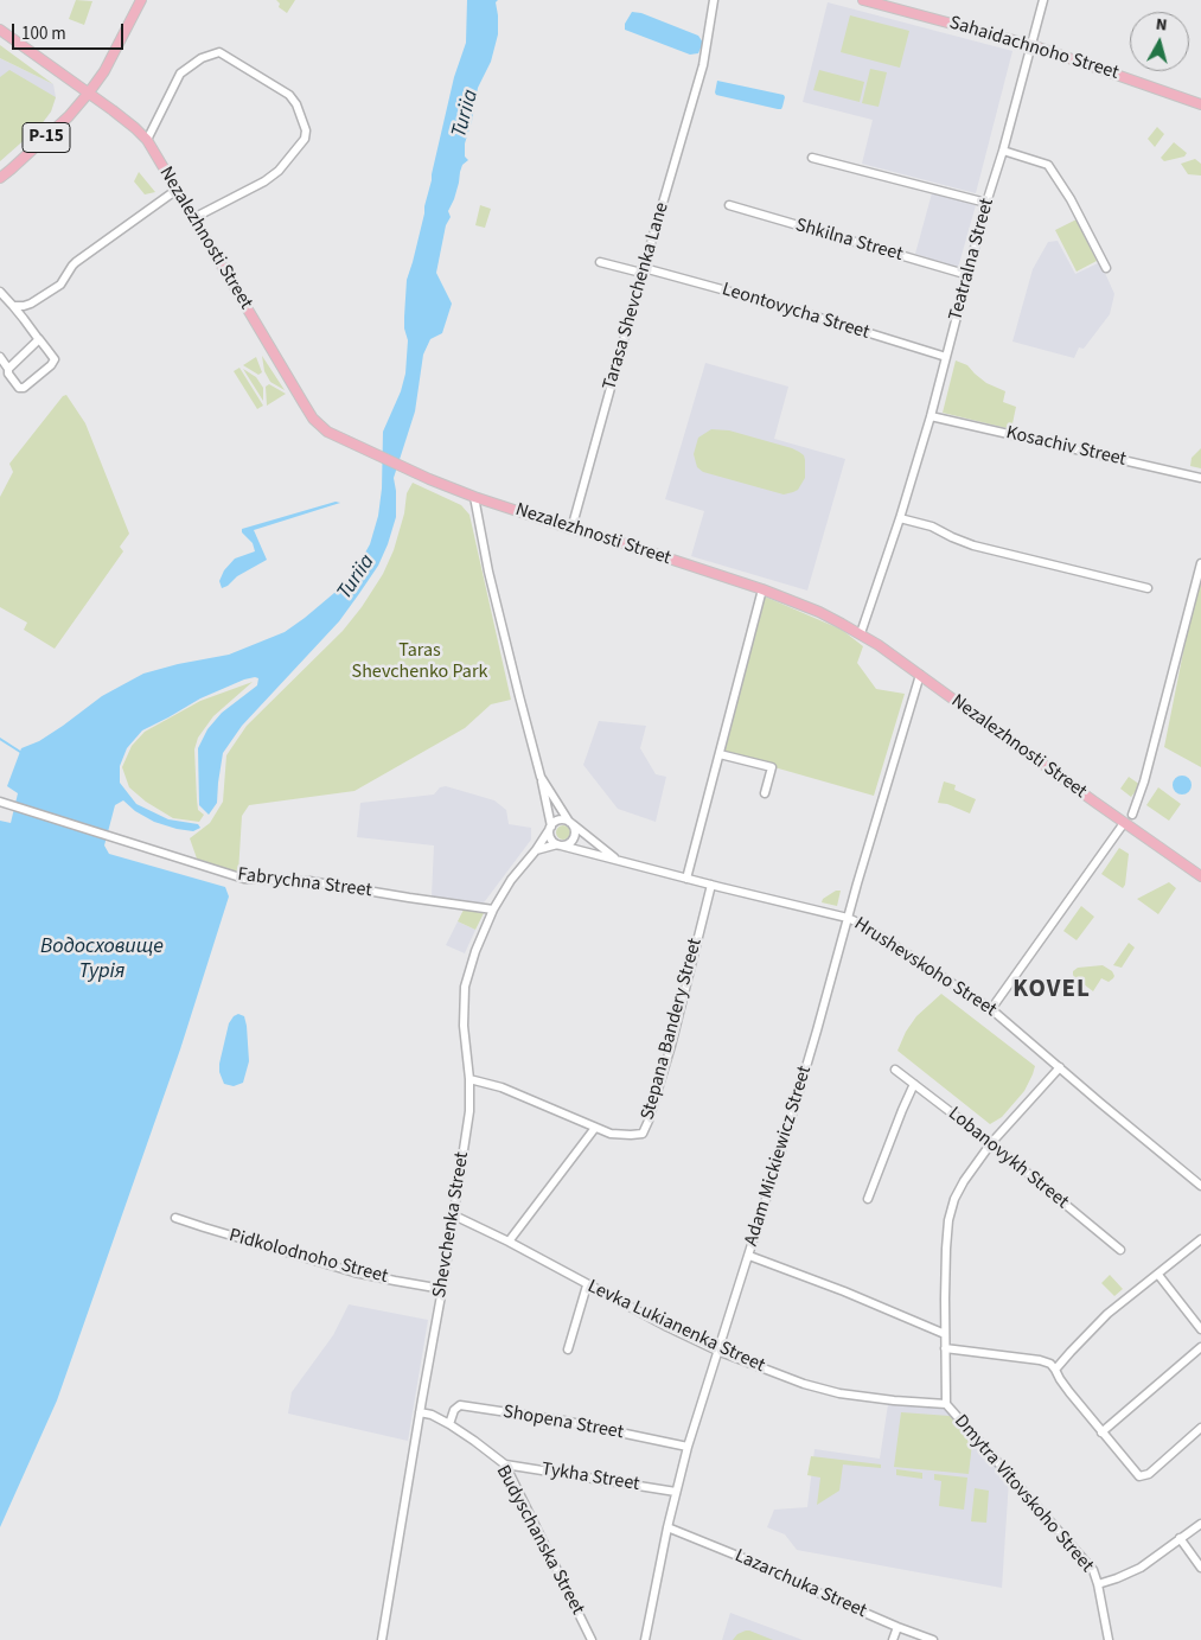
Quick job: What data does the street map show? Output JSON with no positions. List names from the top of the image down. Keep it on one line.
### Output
{"streets":{"main road":["Sahaidachnoho Street","Р-15","Nezalezhnosti Street"],"street":["Shkilna Street","Teatralna Street","Tarasa Shevchenka Lane","Leontovycha Street","Kosachiv Street","Fabrychna Street","Hrushevskoho Street","Stepana Bandery Street","Adam Mickiewicz Street","Lobanovykh Street","Shevchenka Street","Pidkolodnoho Street","Levka Lukianenka Street","Shopena Street","Tykha Street","Dmytra Vitovskoho Street","Budyschanska Street","Lazarchuka Street"]},"crossings":[["Sahaidachnoho Street","Teatralna Street"],["Р-15","Nezalezhnosti Street"],["Nezalezhnosti Street","Teatralna Street"],["Nezalezhnosti Street","Tarasa Shevchenka Lane"],["Nezalezhnosti Street","Adam Mickiewicz Street"],["Shkilna Street","Teatralna Street"],["Teatralna Street","Leontovycha Street"],["Teatralna Street","Kosachiv Street"],["Tarasa Shevchenka Lane","Leontovycha Street"],["Fabrychna Street","Shevchenka Street"],["Hrushevskoho Street","Stepana Bandery Street"],["Hrushevskoho Street","Adam Mickiewicz Street"],["Hrushevskoho Street","Shevchenka Street"],["Hrushevskoho Street","Dmytra Vitovskoho Street"],["Stepana Bandery Street","Shevchenka Street"],["Adam Mickiewicz Street","Levka Lukianenka Street"],["Adam Mickiewicz Street","Shopena Street"],["Adam Mickiewicz Street","Tykha Street"],["Adam Mickiewicz Street","Lazarchuka Street"],["Lobanovykh Street","Dmytra Vitovskoho Street"],["Shevchenka Street","Pidkolodnoho Street"],["Shevchenka Street","Levka Lukianenka Street"],["Shevchenka Street","Budyschanska Street"],["Levka Lukianenka Street","Dmytra Vitovskoho Street"],["Shopena Street","Budyschanska Street"],["Tykha Street","Budyschanska Street"]],"districts":["KOVEL"],"water":["Turiia","Водосховище Турія"],"parks":["Taras Shevchenko Park"],"scale_bar":"100 m","north":"top"}
